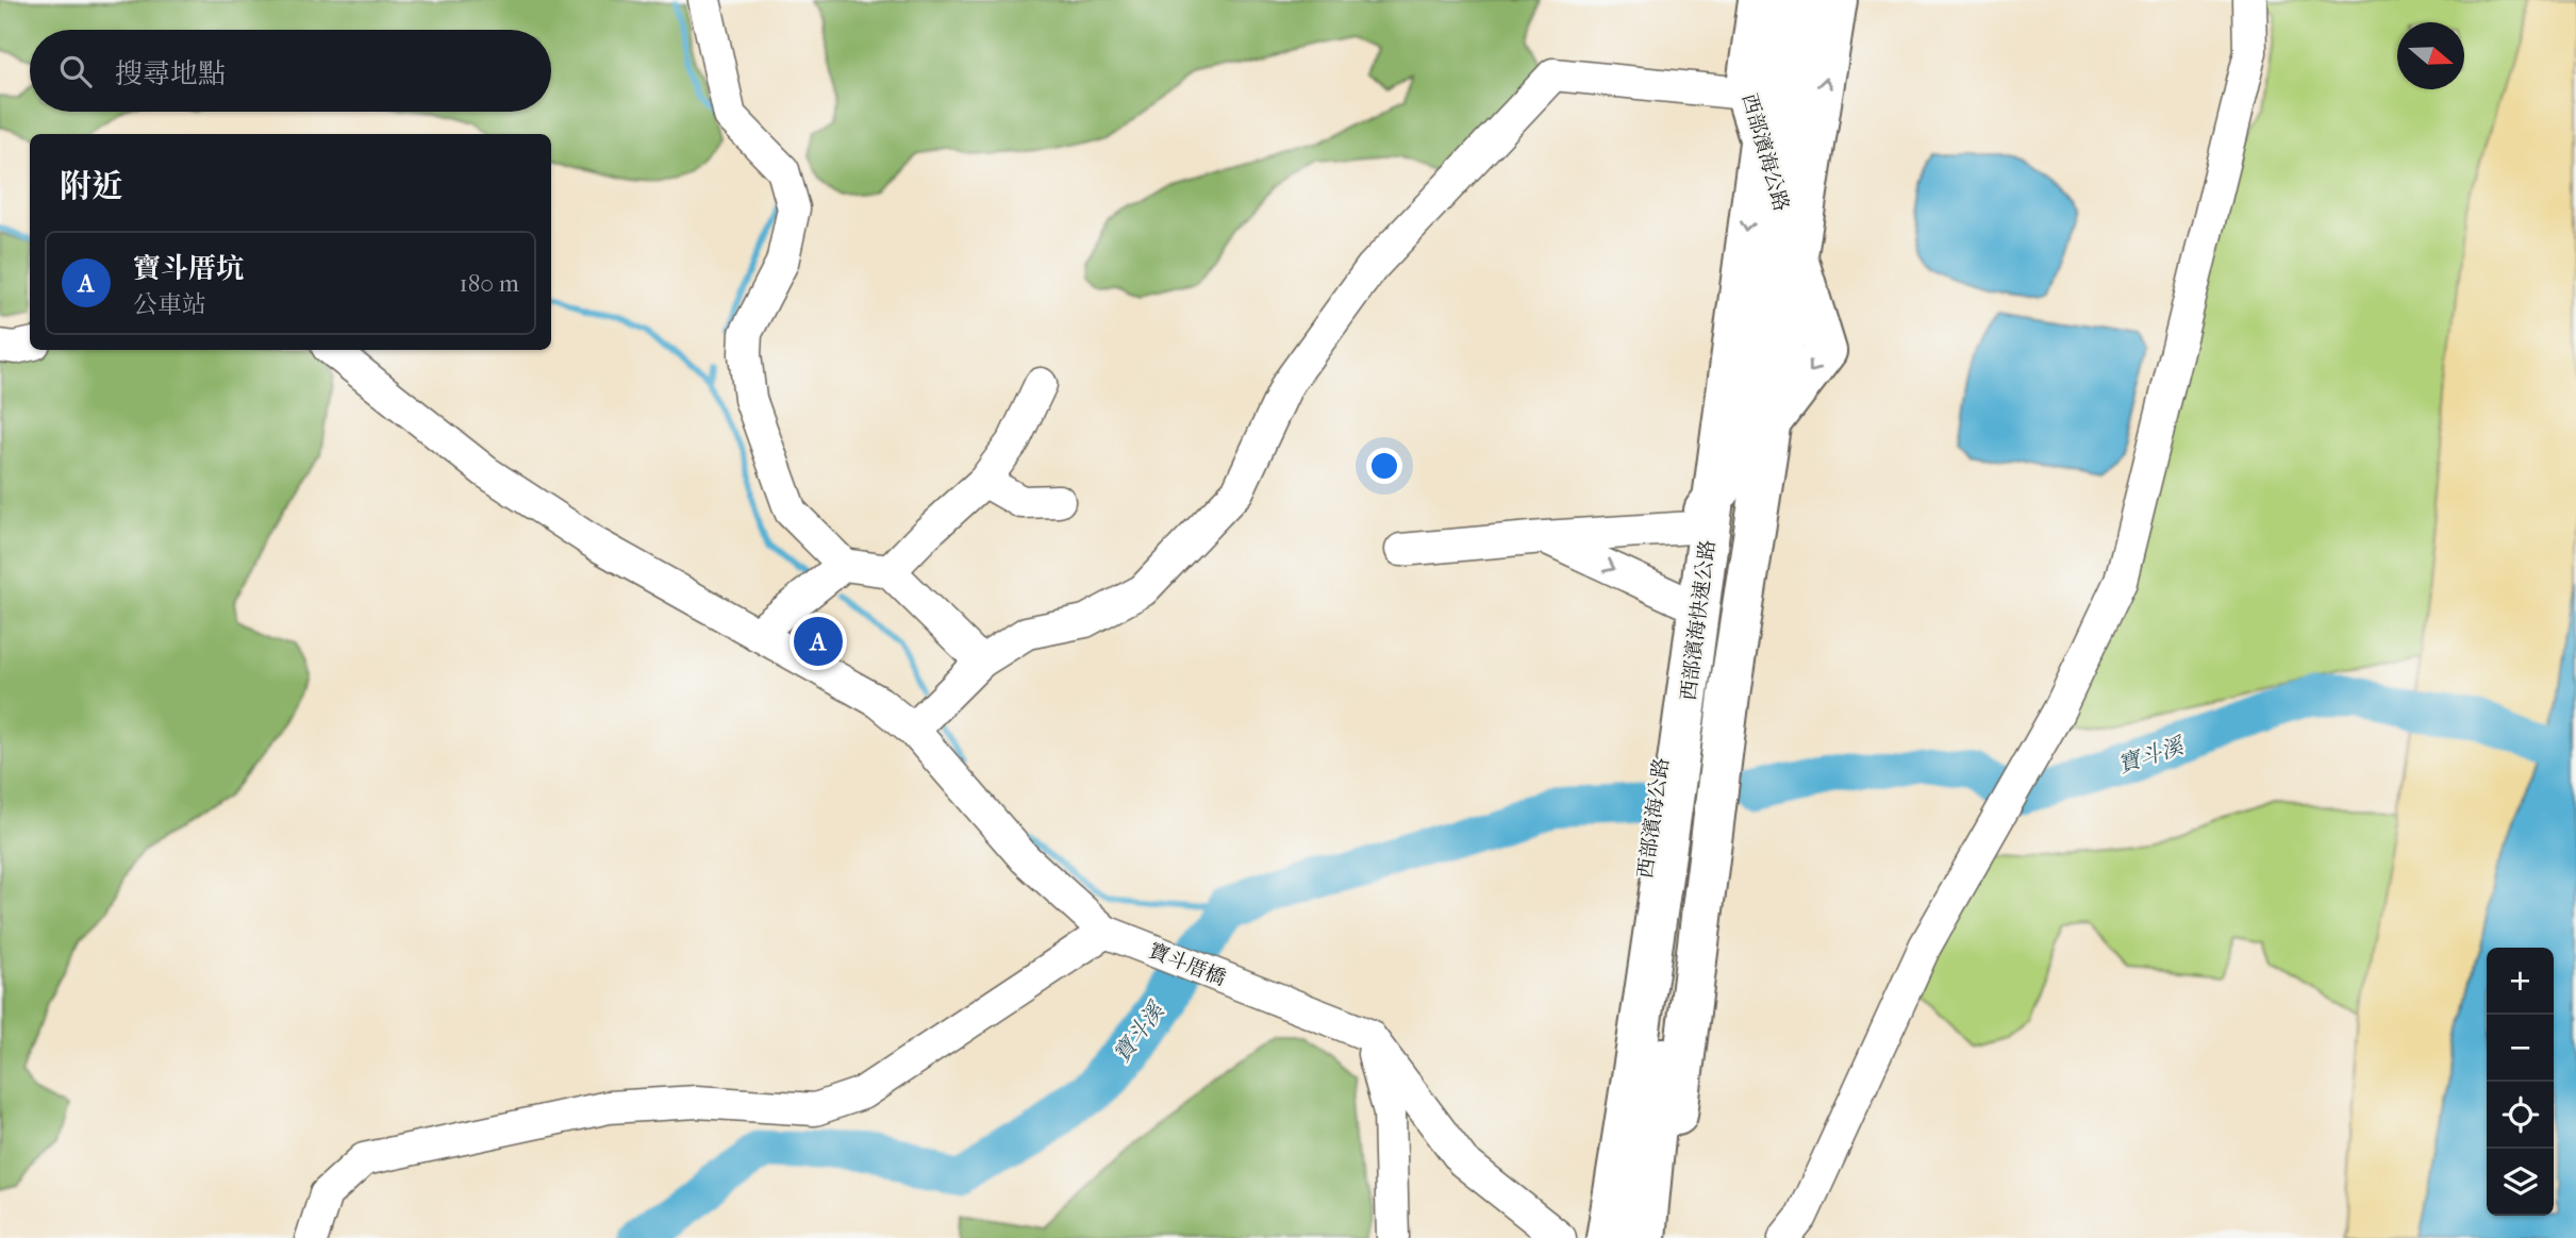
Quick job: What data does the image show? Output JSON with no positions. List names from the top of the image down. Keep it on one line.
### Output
{"streets":{"main road":["西部濱海公路","西部濱海快速公路"],"street":["寶斗厝橋"]},"water":["寶斗溪"],"north":"right","page":{"search":"搜尋地點","heading":"附近","list":[{"mark":"A","name":"寶斗厝坑","note":"公車站","value":"180 m"}],"pins":"A","map_buttons":["+","−"]}}
